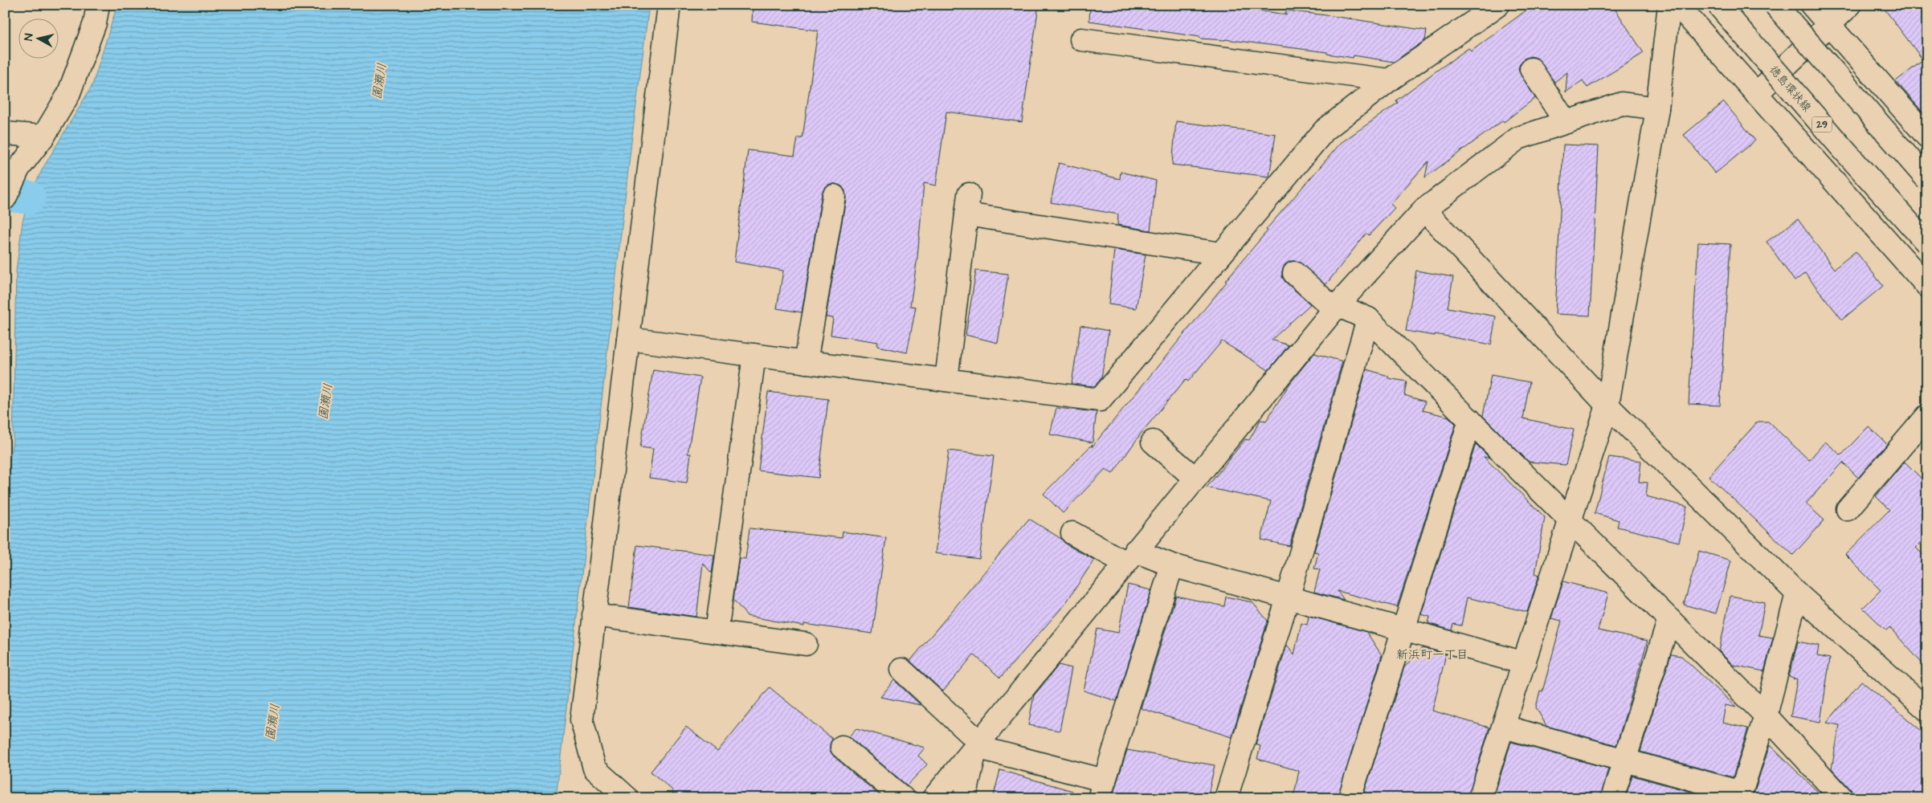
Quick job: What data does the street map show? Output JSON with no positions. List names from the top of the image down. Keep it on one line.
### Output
{"streets":{"street":["徳島環状線","29"]},"districts":["新浜町一丁目"],"water":["園瀬川"],"north":"left"}
